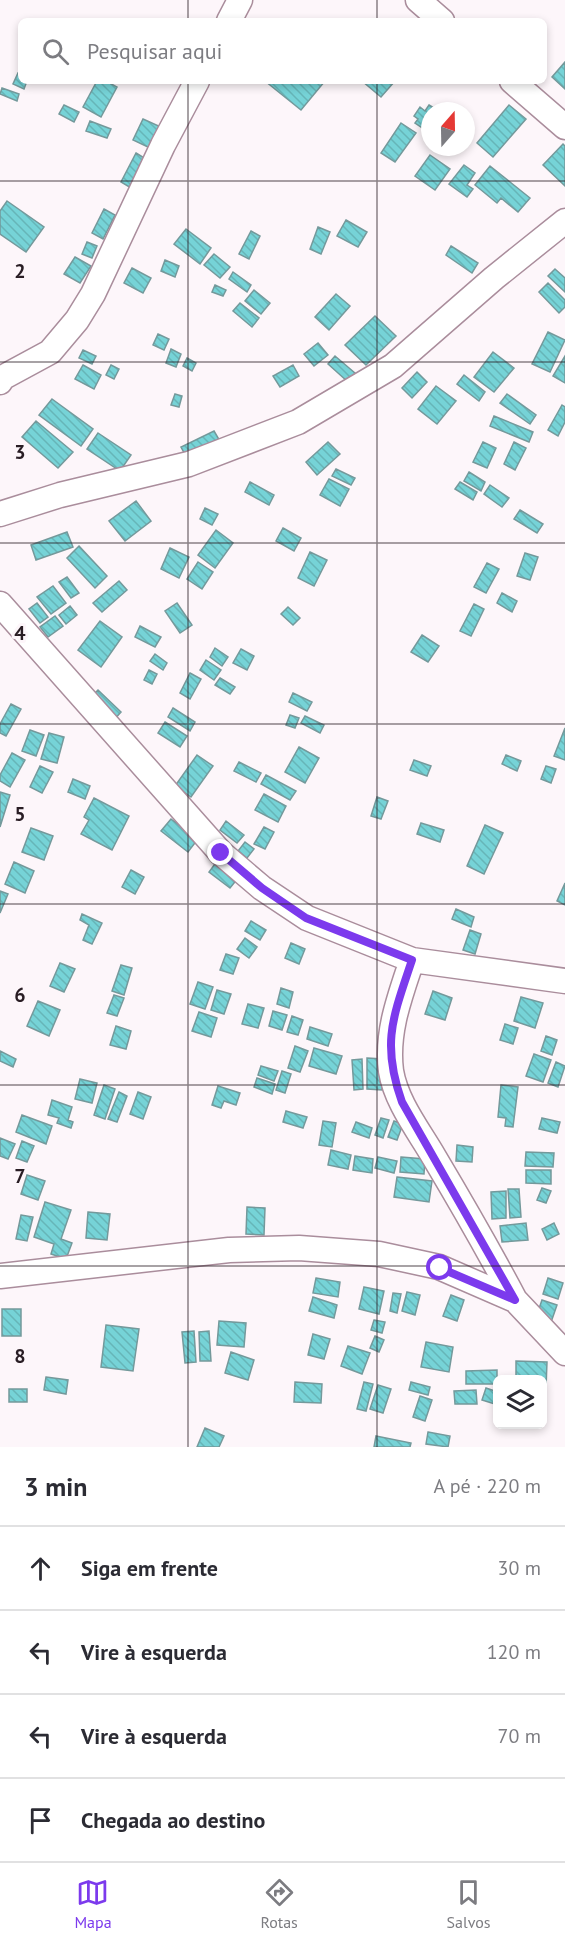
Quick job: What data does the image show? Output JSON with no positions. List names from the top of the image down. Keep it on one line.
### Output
{"north":"top","page":{"search":"Pesquisar aqui","heading":["3 min","A pé · 220 m"],"list":[["Siga em frente","30 m"],["Vire à esquerda","120 m"],["Vire à esquerda","70 m"],"Chegada ao destino"],"nav":["Mapa","Rotas","Salvos"]},"grid":{"rows":["2","3","4","5","6","7","8"]}}
